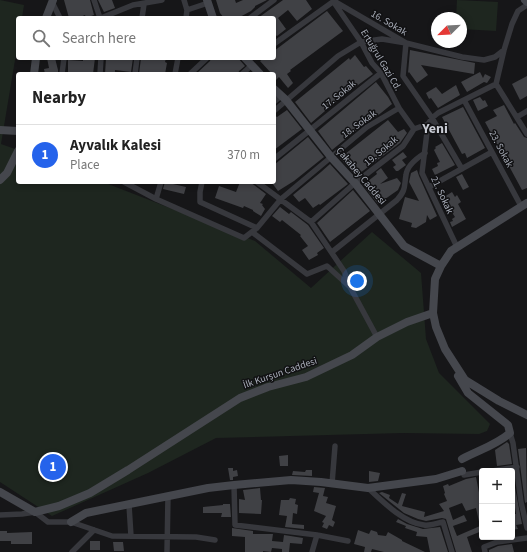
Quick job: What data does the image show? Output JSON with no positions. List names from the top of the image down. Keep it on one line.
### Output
{"streets":{"street":["16. Sokak","Ertuğrul Gazi Cd.","17. Sokak","18. Sokak","23. Sokak","19. Sokak","Çakabey Caddesi","21. Sokak","İlk Kurşun Caddesi"]},"crossings":[["16. Sokak","Ertuğrul Gazi Cd."],["Ertuğrul Gazi Cd.","17. Sokak"],["Ertuğrul Gazi Cd.","18. Sokak"],["Ertuğrul Gazi Cd.","19. Sokak"],["17. Sokak","Çakabey Caddesi"],["18. Sokak","Çakabey Caddesi"],["19. Sokak","Çakabey Caddesi"]],"districts":["Yeni"],"north":"bottom left","page":{"search":"Search here","heading":"Nearby","list":[{"mark":"1","name":"Ayvalık Kalesi","note":"Place","value":"370 m"}],"pins":"1","map_buttons":["+","−"]}}
